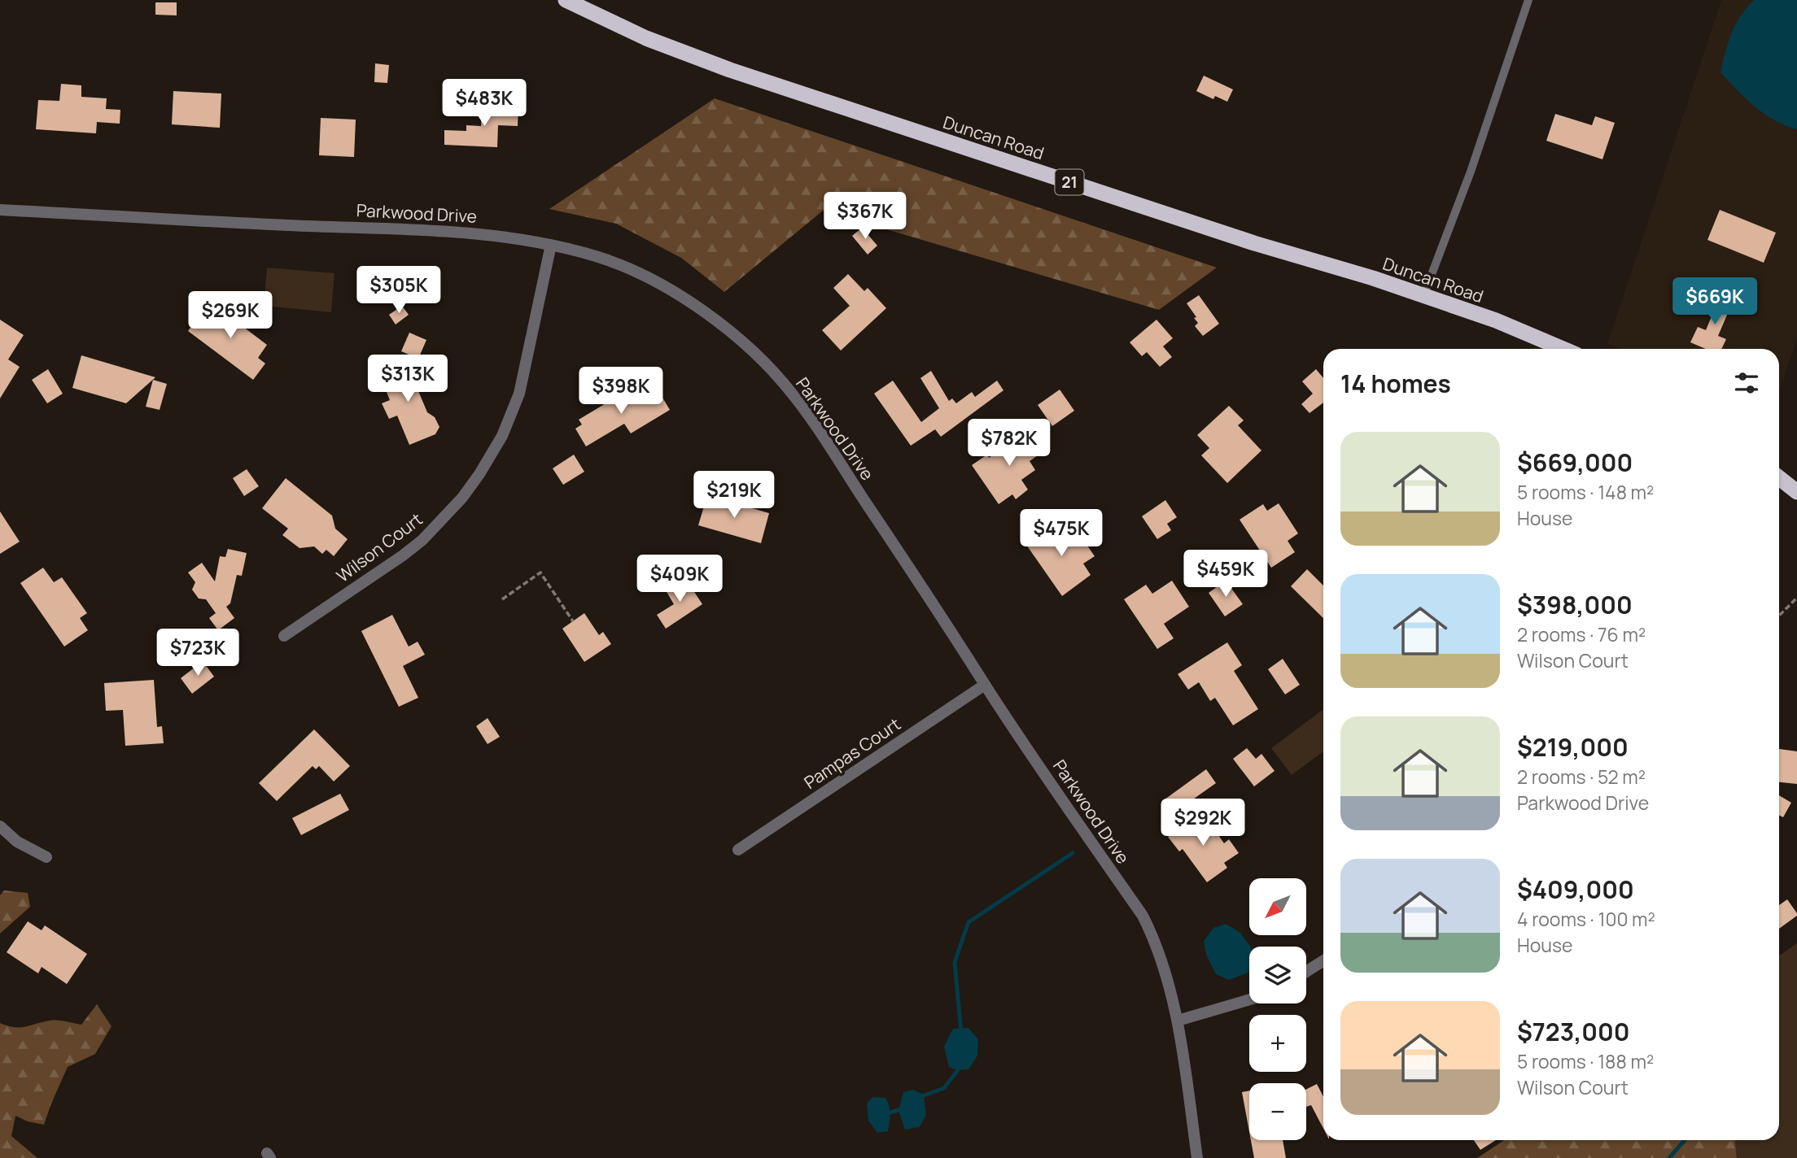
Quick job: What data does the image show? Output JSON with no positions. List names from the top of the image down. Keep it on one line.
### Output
{"streets":{"highway":["Duncan Road","21"],"street":["Parkwood Drive","Wilson Court","Pampas Court"]},"crossings":[["Parkwood Drive","Wilson Court"],["Parkwood Drive","Pampas Court"]],"north":"bottom left","page":{"price":["$483K","$367K","$305K","$669K","$269K","$313K","$398K","$782K","$219K","$475K","$459K","$409K","$723K","$292K"],"heading":"14 homes","list":[{"name":"$669,000","note":"5 rooms · 148 m² · House"},{"name":"$398,000","note":"2 rooms · 76 m² · Wilson Court"},{"name":"$219,000","note":"2 rooms · 52 m² · Parkwood Drive"},{"name":"$409,000","note":"4 rooms · 100 m² · House"},{"name":"$723,000","note":"5 rooms · 188 m² · Wilson Court"}],"map_buttons":["+","−"]}}
